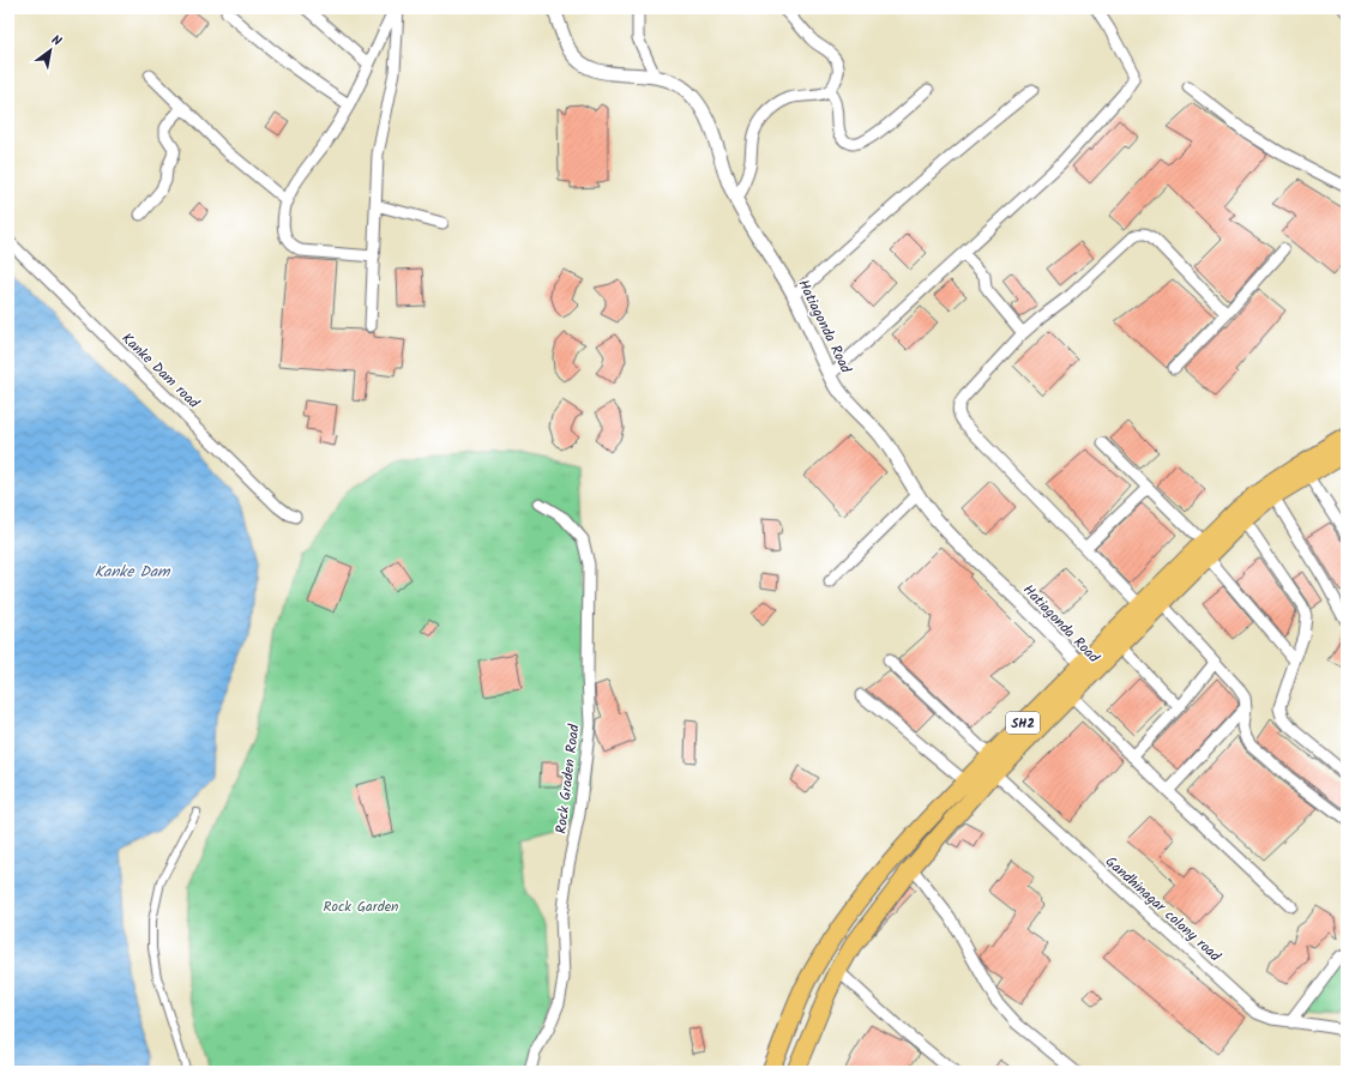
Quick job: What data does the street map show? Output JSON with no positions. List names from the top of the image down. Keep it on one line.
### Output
{"streets":{"main road":["SH2"],"street":["Hatiagonda Road","Kanke Dam road","Rock Graden Road","Gandhinagar colony road"]},"crossings":[["Hatiagonda Road","SH2"],["SH2","Gandhinagar colony road"]],"water":["Kanke Dam"],"parks":["Rock Garden"],"north":"top right"}
